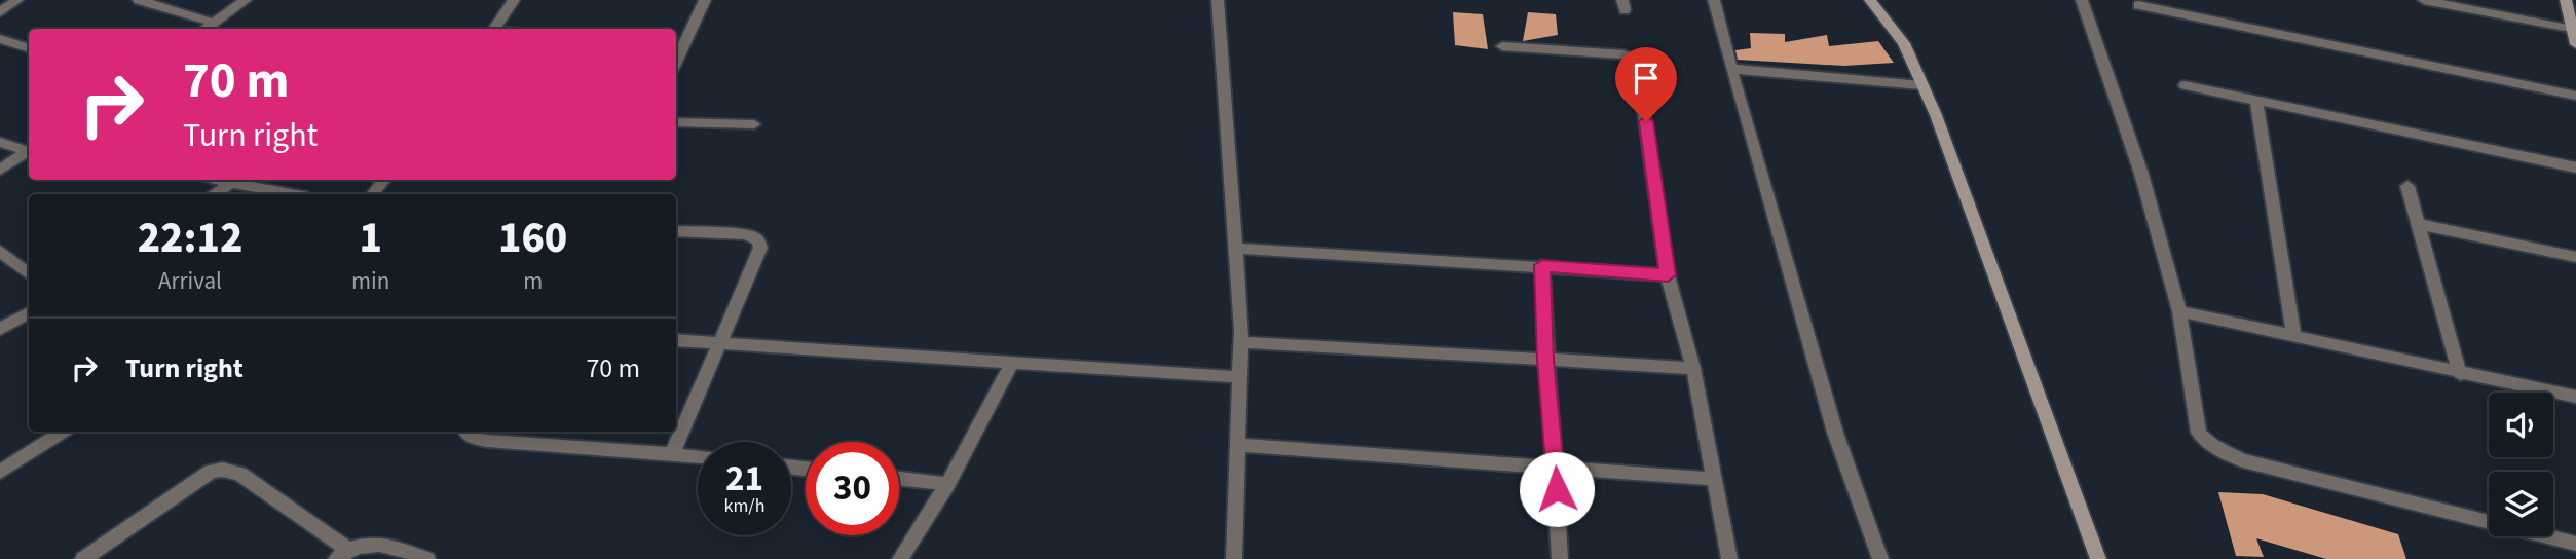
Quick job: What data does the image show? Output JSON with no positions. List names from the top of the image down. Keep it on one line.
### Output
{"page":{"turn":["70 m","Turn right"],"eta":["22:12","Arrival","1","min","160","m"],"list":[{"name":"Turn right","value":"70 m"}],"speed":"21 km/h","limit":"30"}}
